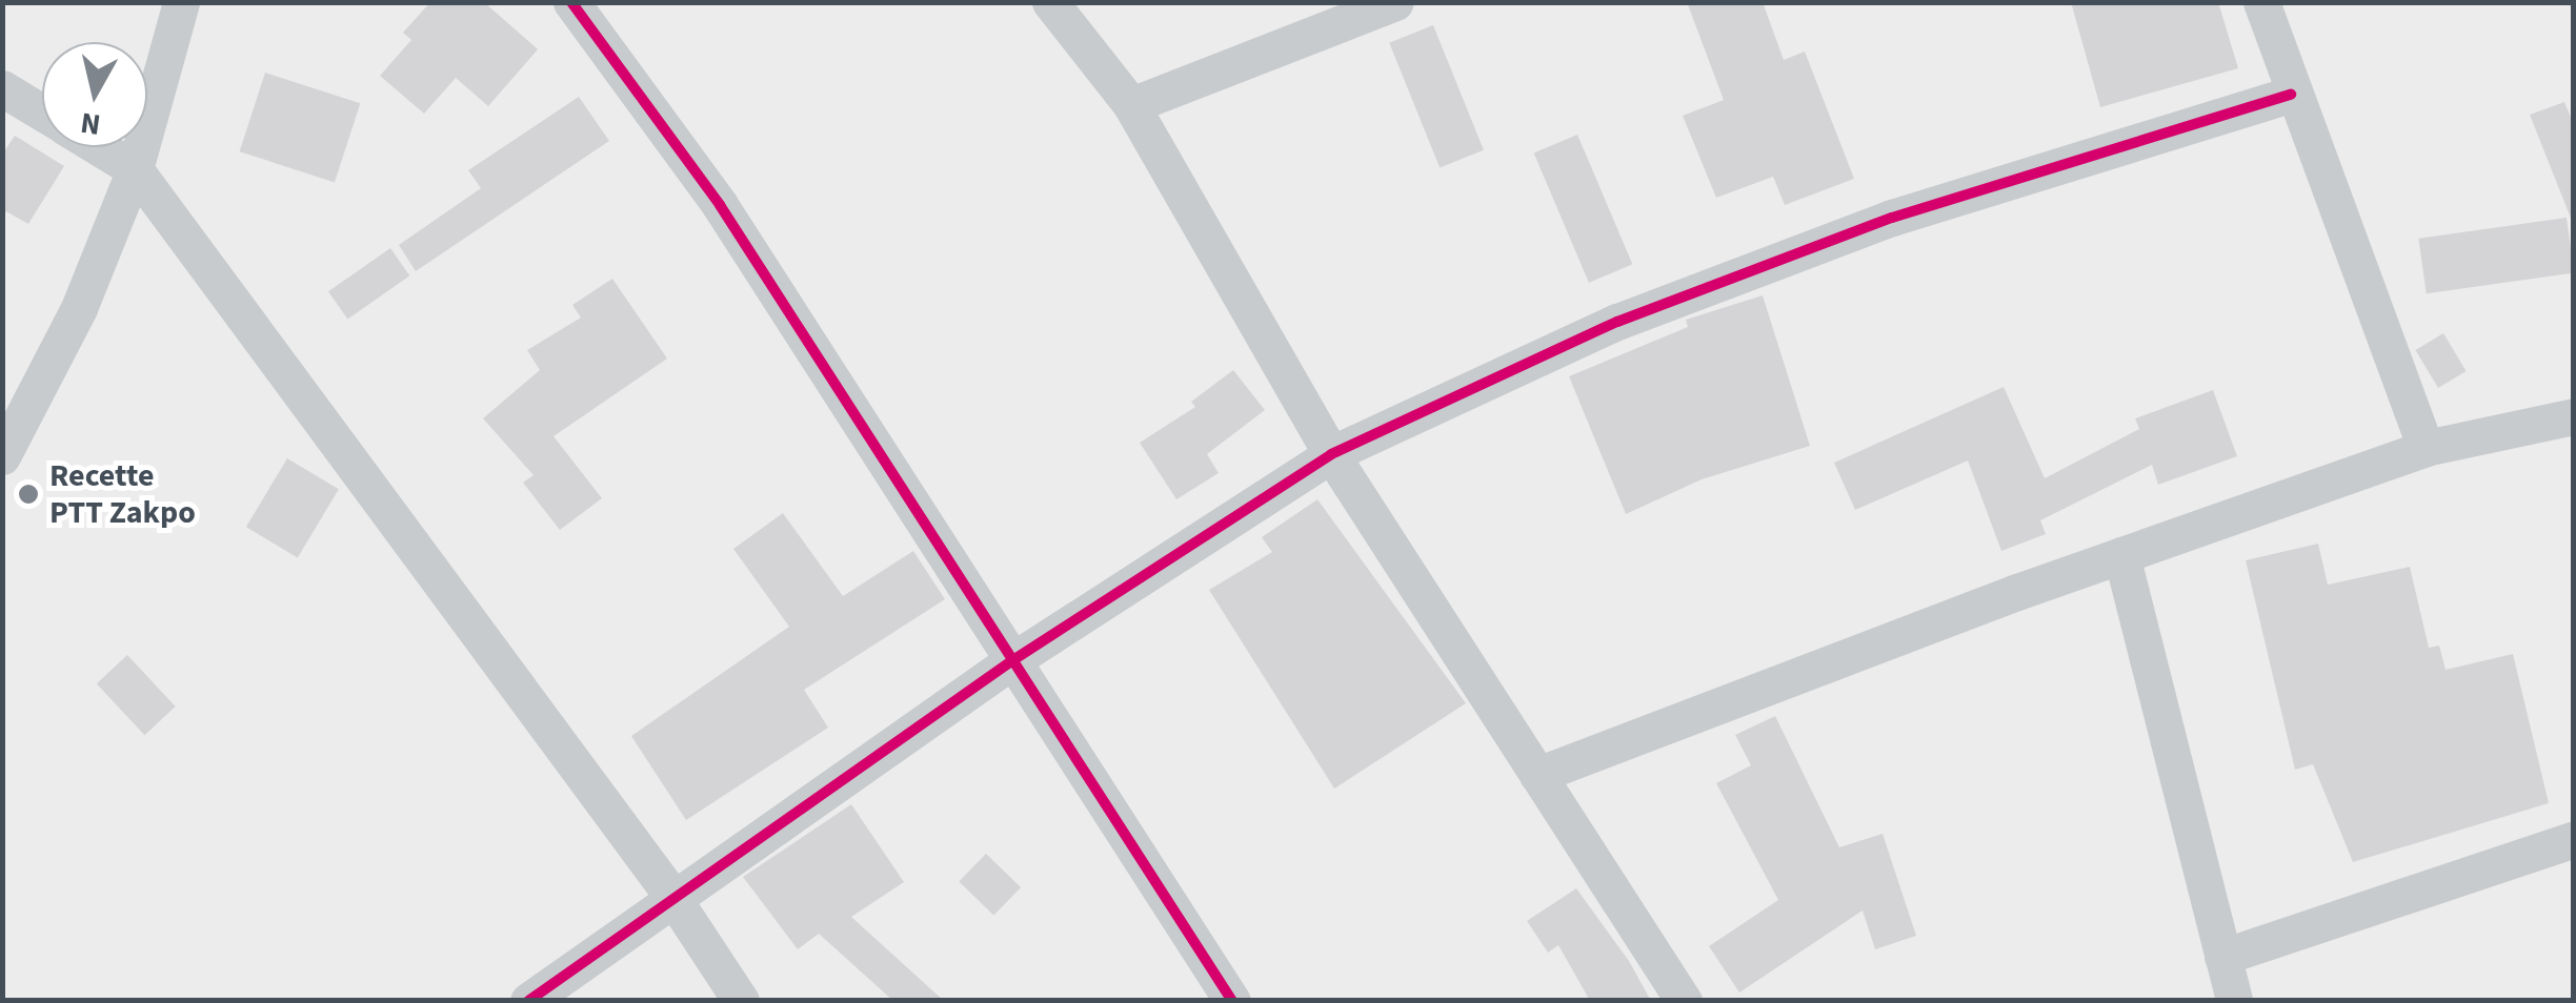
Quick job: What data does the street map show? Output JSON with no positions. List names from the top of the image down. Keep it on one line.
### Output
{"places":["Recette PTT Zakpo"],"north":"bottom"}
